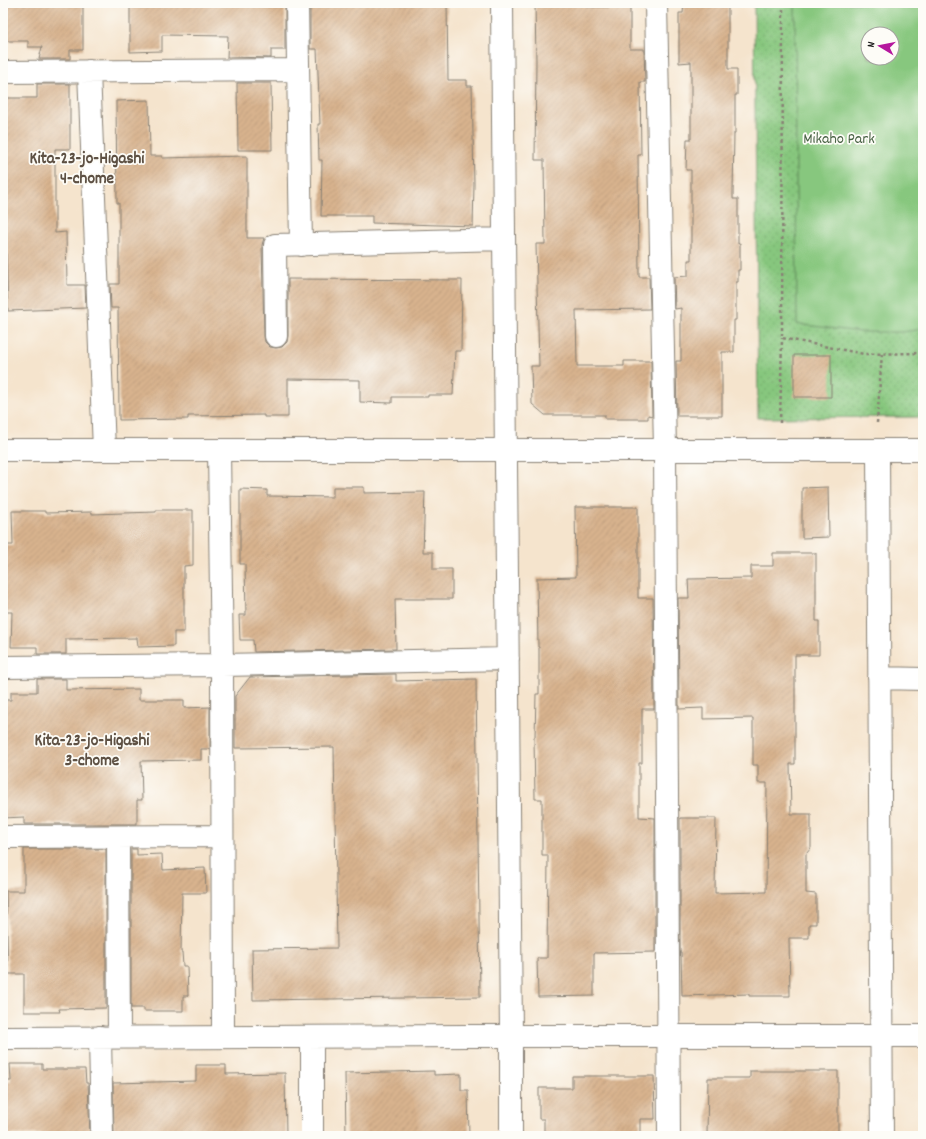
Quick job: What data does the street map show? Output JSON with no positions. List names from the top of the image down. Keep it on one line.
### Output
{"districts":["Kita-23-jo-Higashi 4-chome","Kita-23-jo-Higashi 3-chome"],"parks":["Mikaho Park"],"north":"left"}
